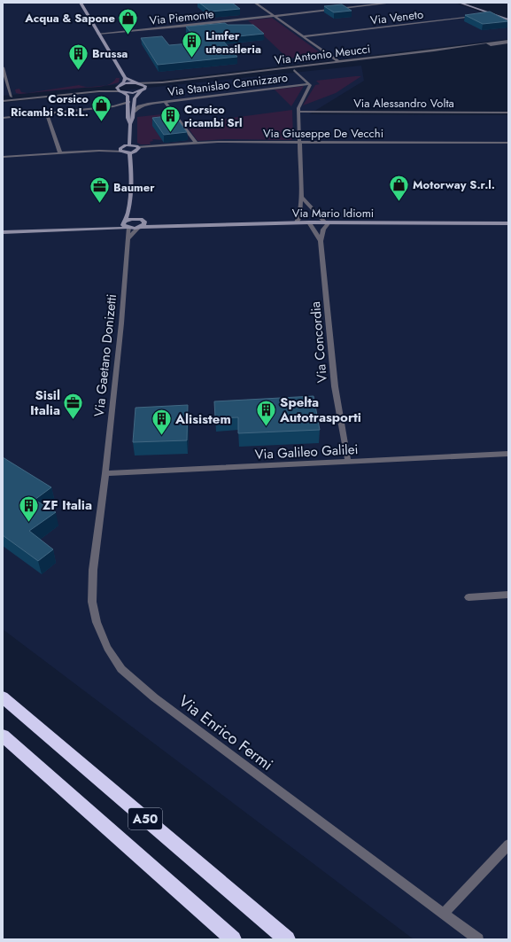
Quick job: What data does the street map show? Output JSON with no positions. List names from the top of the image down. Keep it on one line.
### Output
{"streets":{"highway":["A50"],"street":["Via Piemonte","Via Veneto","Via Antonio Meucci","Via Stanislao Cannizzaro","Via Alessandro Volta","Via Giuseppe De Vecchi","Via Mario Idiomi","Via Concordia","Via Gaetano Donizetti","Via Galileo Galilei","Via Enrico Fermi"]},"crossings":[["Via Mario Idiomi","Via Concordia"],["Via Mario Idiomi","Via Gaetano Donizetti"],["Via Concordia","Via Galileo Galilei"],["Via Gaetano Donizetti","Via Galileo Galilei"],["Via Gaetano Donizetti","Via Enrico Fermi"],["Via Galileo Galilei","Via Enrico Fermi"]],"places":{"shop":["Acqua & Sapone","Corsico Ricambi S.R.L.","Motorway S.r.l."],"building":["Limfer utensileria","Brussa","Corsico ricambi Srl","Spelta Autotrasporti","Alisistem","ZF Italia"],"office":["Baumer","Sisil Italia"]}}
